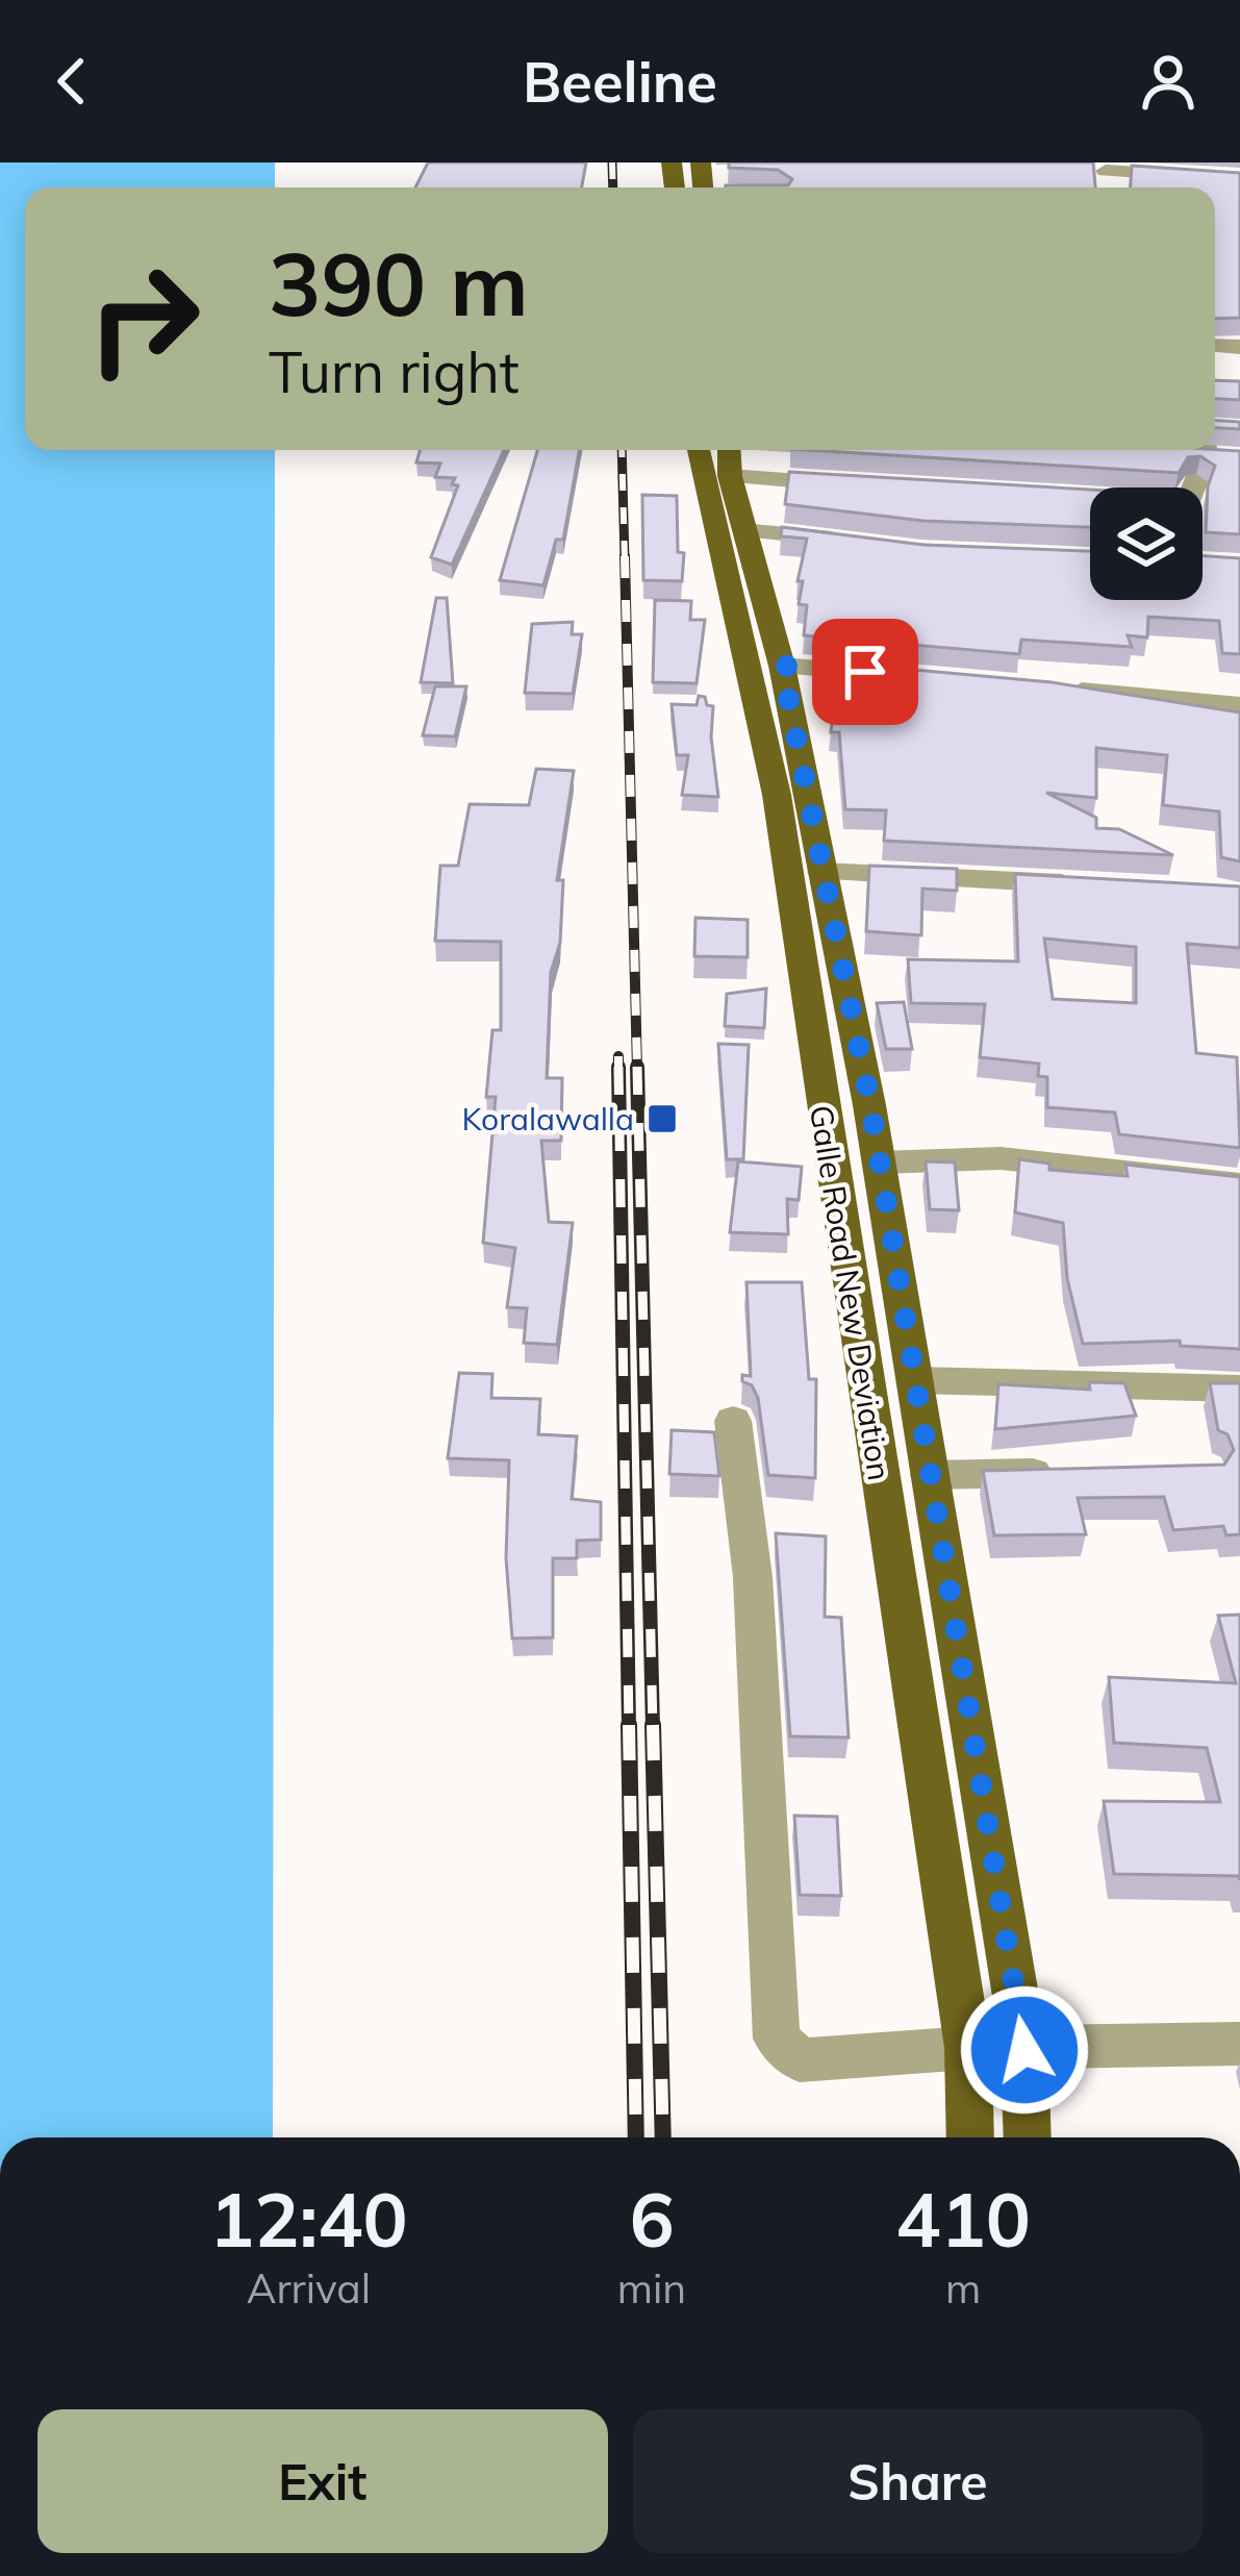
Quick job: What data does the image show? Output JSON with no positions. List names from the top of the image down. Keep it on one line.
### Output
{"streets":{"main road":["Galle Road New Deviation"]},"places":{"transit":["Koralawalla"]},"page":{"header":"Beeline","turn":["390 m","Turn right"],"eta":["12:40","Arrival","6","min","410","m"],"buttons":["Exit","Share"]}}
